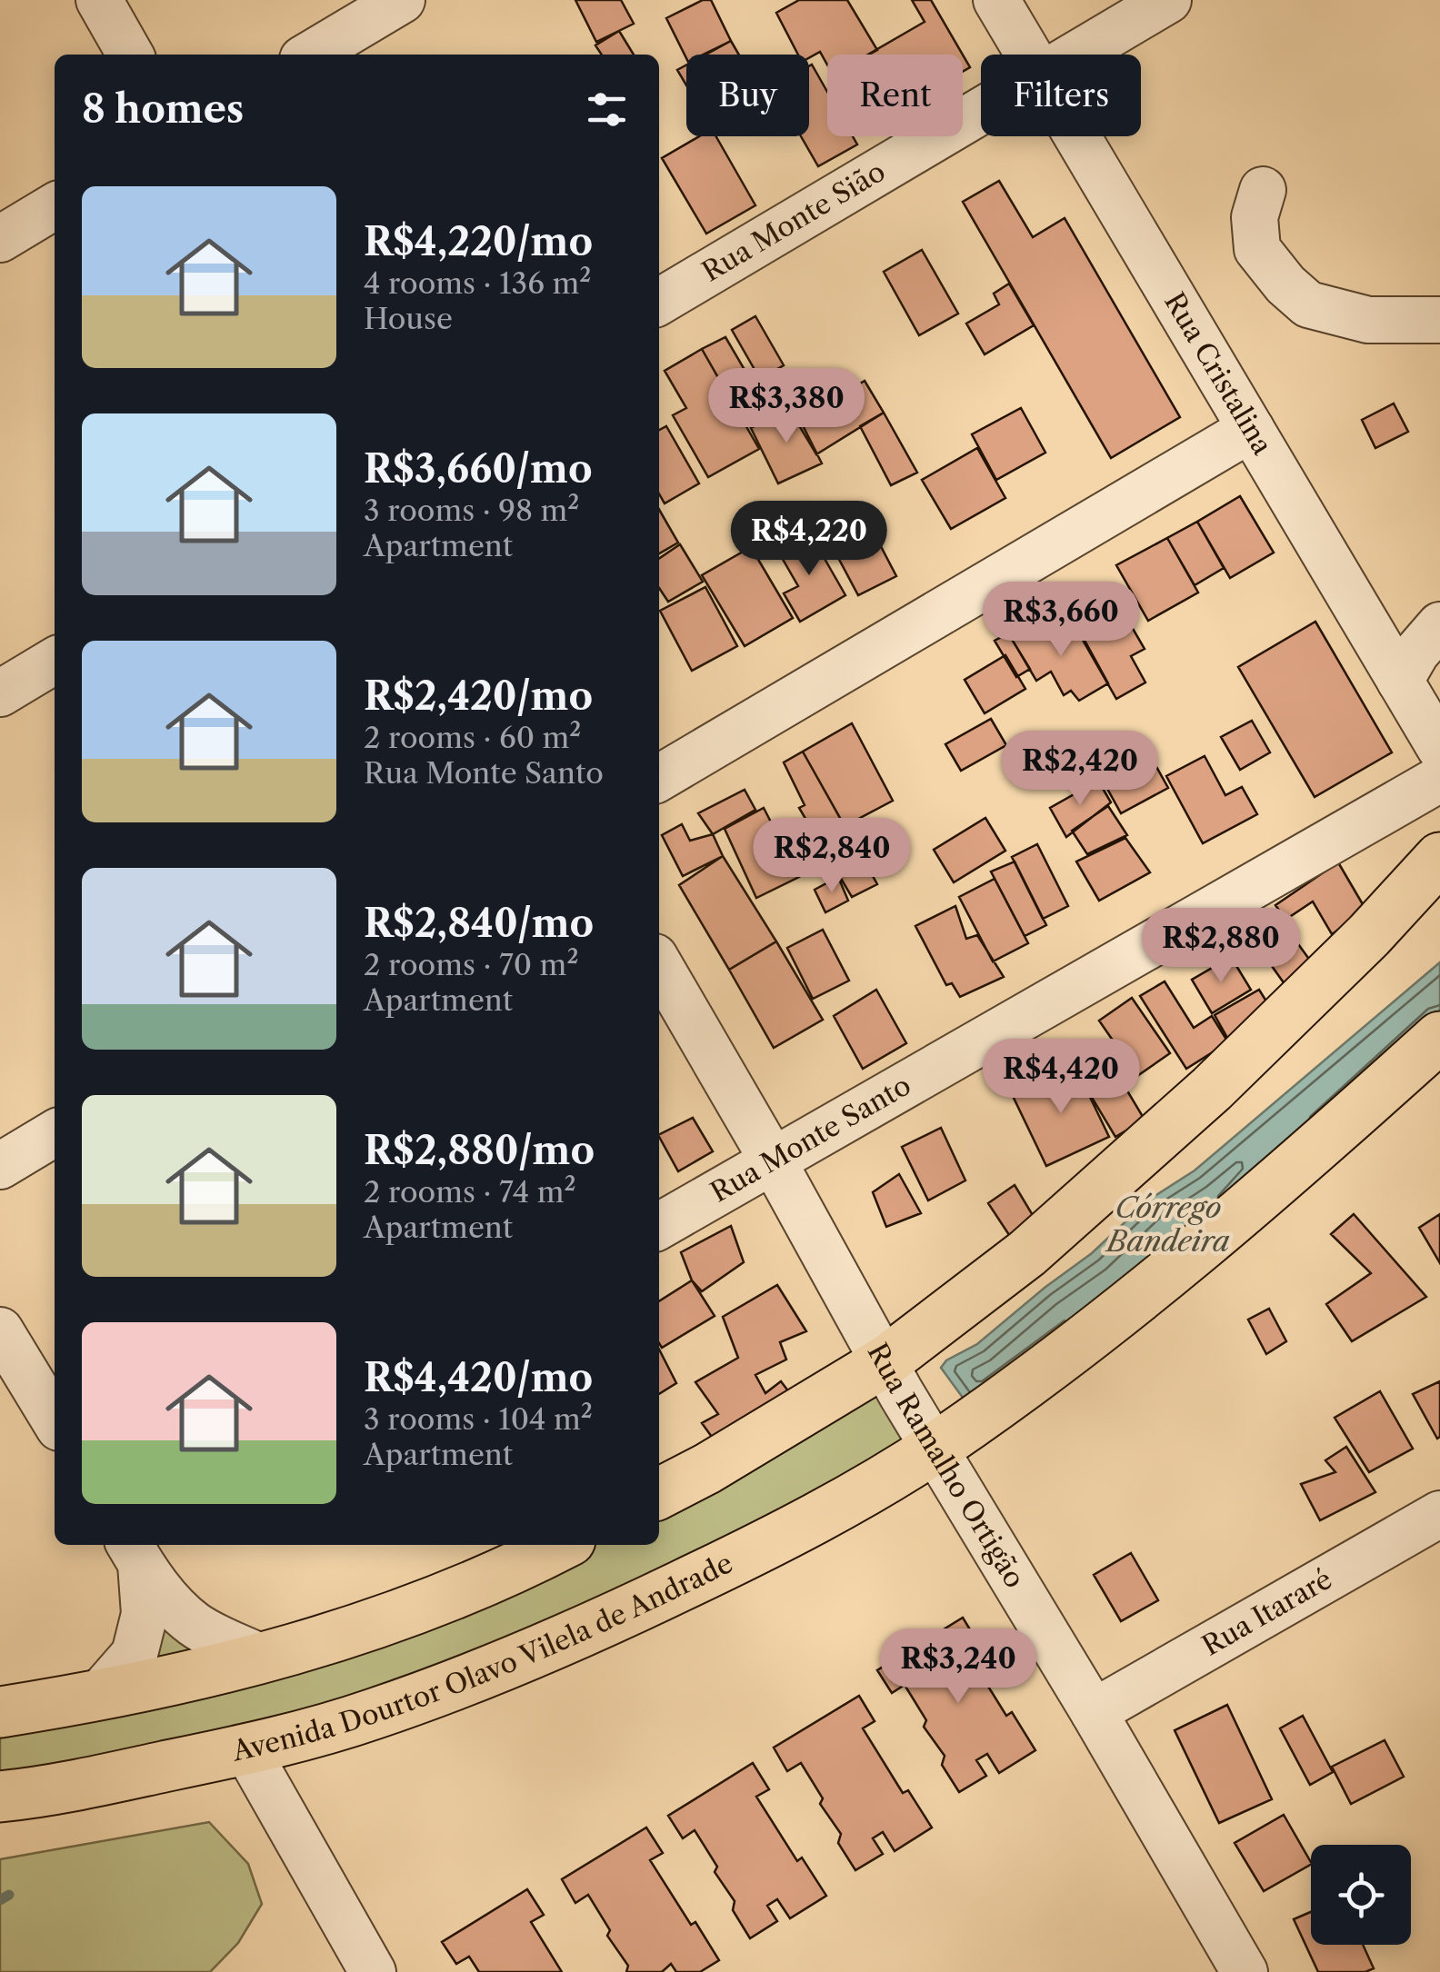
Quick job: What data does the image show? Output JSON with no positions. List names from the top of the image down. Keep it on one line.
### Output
{"streets":{"main road":["Avenida Dourtor Olavo Vilela de Andrade"],"street":["Rua Monte Sião","Rua Cristalina","Rua Monte Santo","Rua Ramalho Ortigão","Rua Itararé"]},"crossings":[["Rua Monte Santo","Rua Ramalho Ortigão"],["Rua Ramalho Ortigão","Rua Itararé"],["Rua Ramalho Ortigão","Avenida Dourtor Olavo Vilela de Andrade"]],"water":["Córrego Bandeira"],"page":{"chip":["Buy","Rent","Filters"],"heading":"8 homes","list":[{"name":"R$4,220/mo","note":"4 rooms · 136 m² · House"},{"name":"R$3,660/mo","note":"3 rooms · 98 m² · Apartment"},{"name":"R$2,420/mo","note":"2 rooms · 60 m² · Rua Monte Santo"},{"name":"R$2,840/mo","note":"2 rooms · 70 m² · Apartment"},{"name":"R$2,880/mo","note":"2 rooms · 74 m² · Apartment"},{"name":"R$4,420/mo","note":"3 rooms · 104 m² · Apartment"}],"price":["R$3,380","R$4,220","R$3,660","R$2,420","R$2,840","R$2,880","R$4,420","R$3,240"]}}
